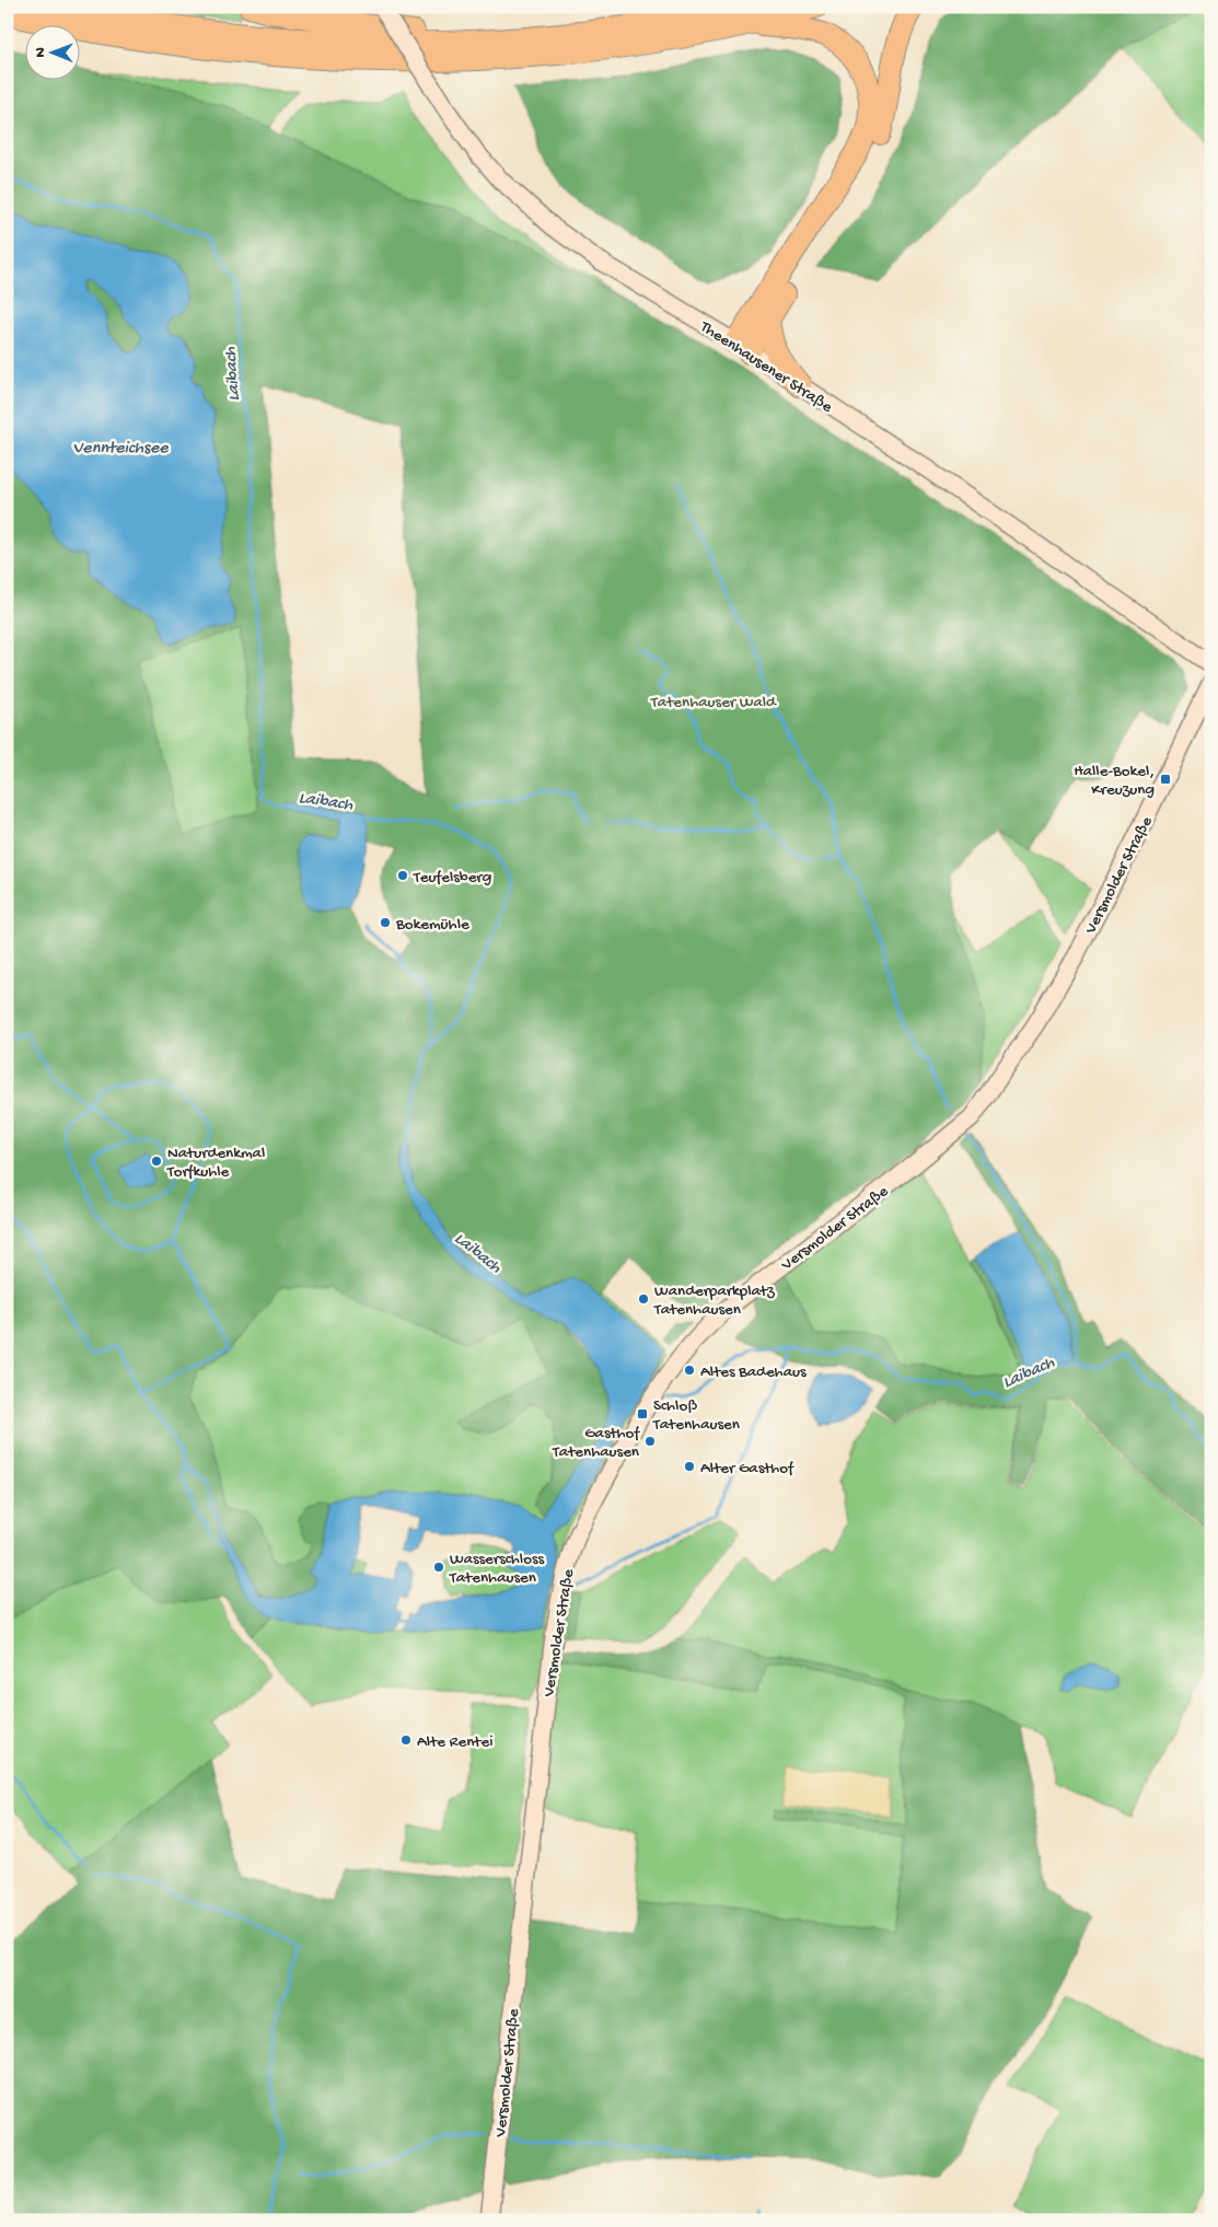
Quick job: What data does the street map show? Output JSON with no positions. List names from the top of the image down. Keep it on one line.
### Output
{"streets":{"main road":["Theenhausener Straße","Versmolder Straße"]},"water":["Laibach","Vennteichsee"],"parks":["Tatenhauser Wald"],"places":{"transit":["Halle-Bokel, Kreuzung","Schloß Tatenhausen"],"other":["Teufelsberg","Bokemühle","Naturdenkmal Torfkuhle","Wanderparkplatz Tatenhausen","Altes Badehaus","Gasthof Tatenhausen","Alter Gasthof","Wasserschloss Tatenhausen","Alte Rentei"]},"north":"left"}
